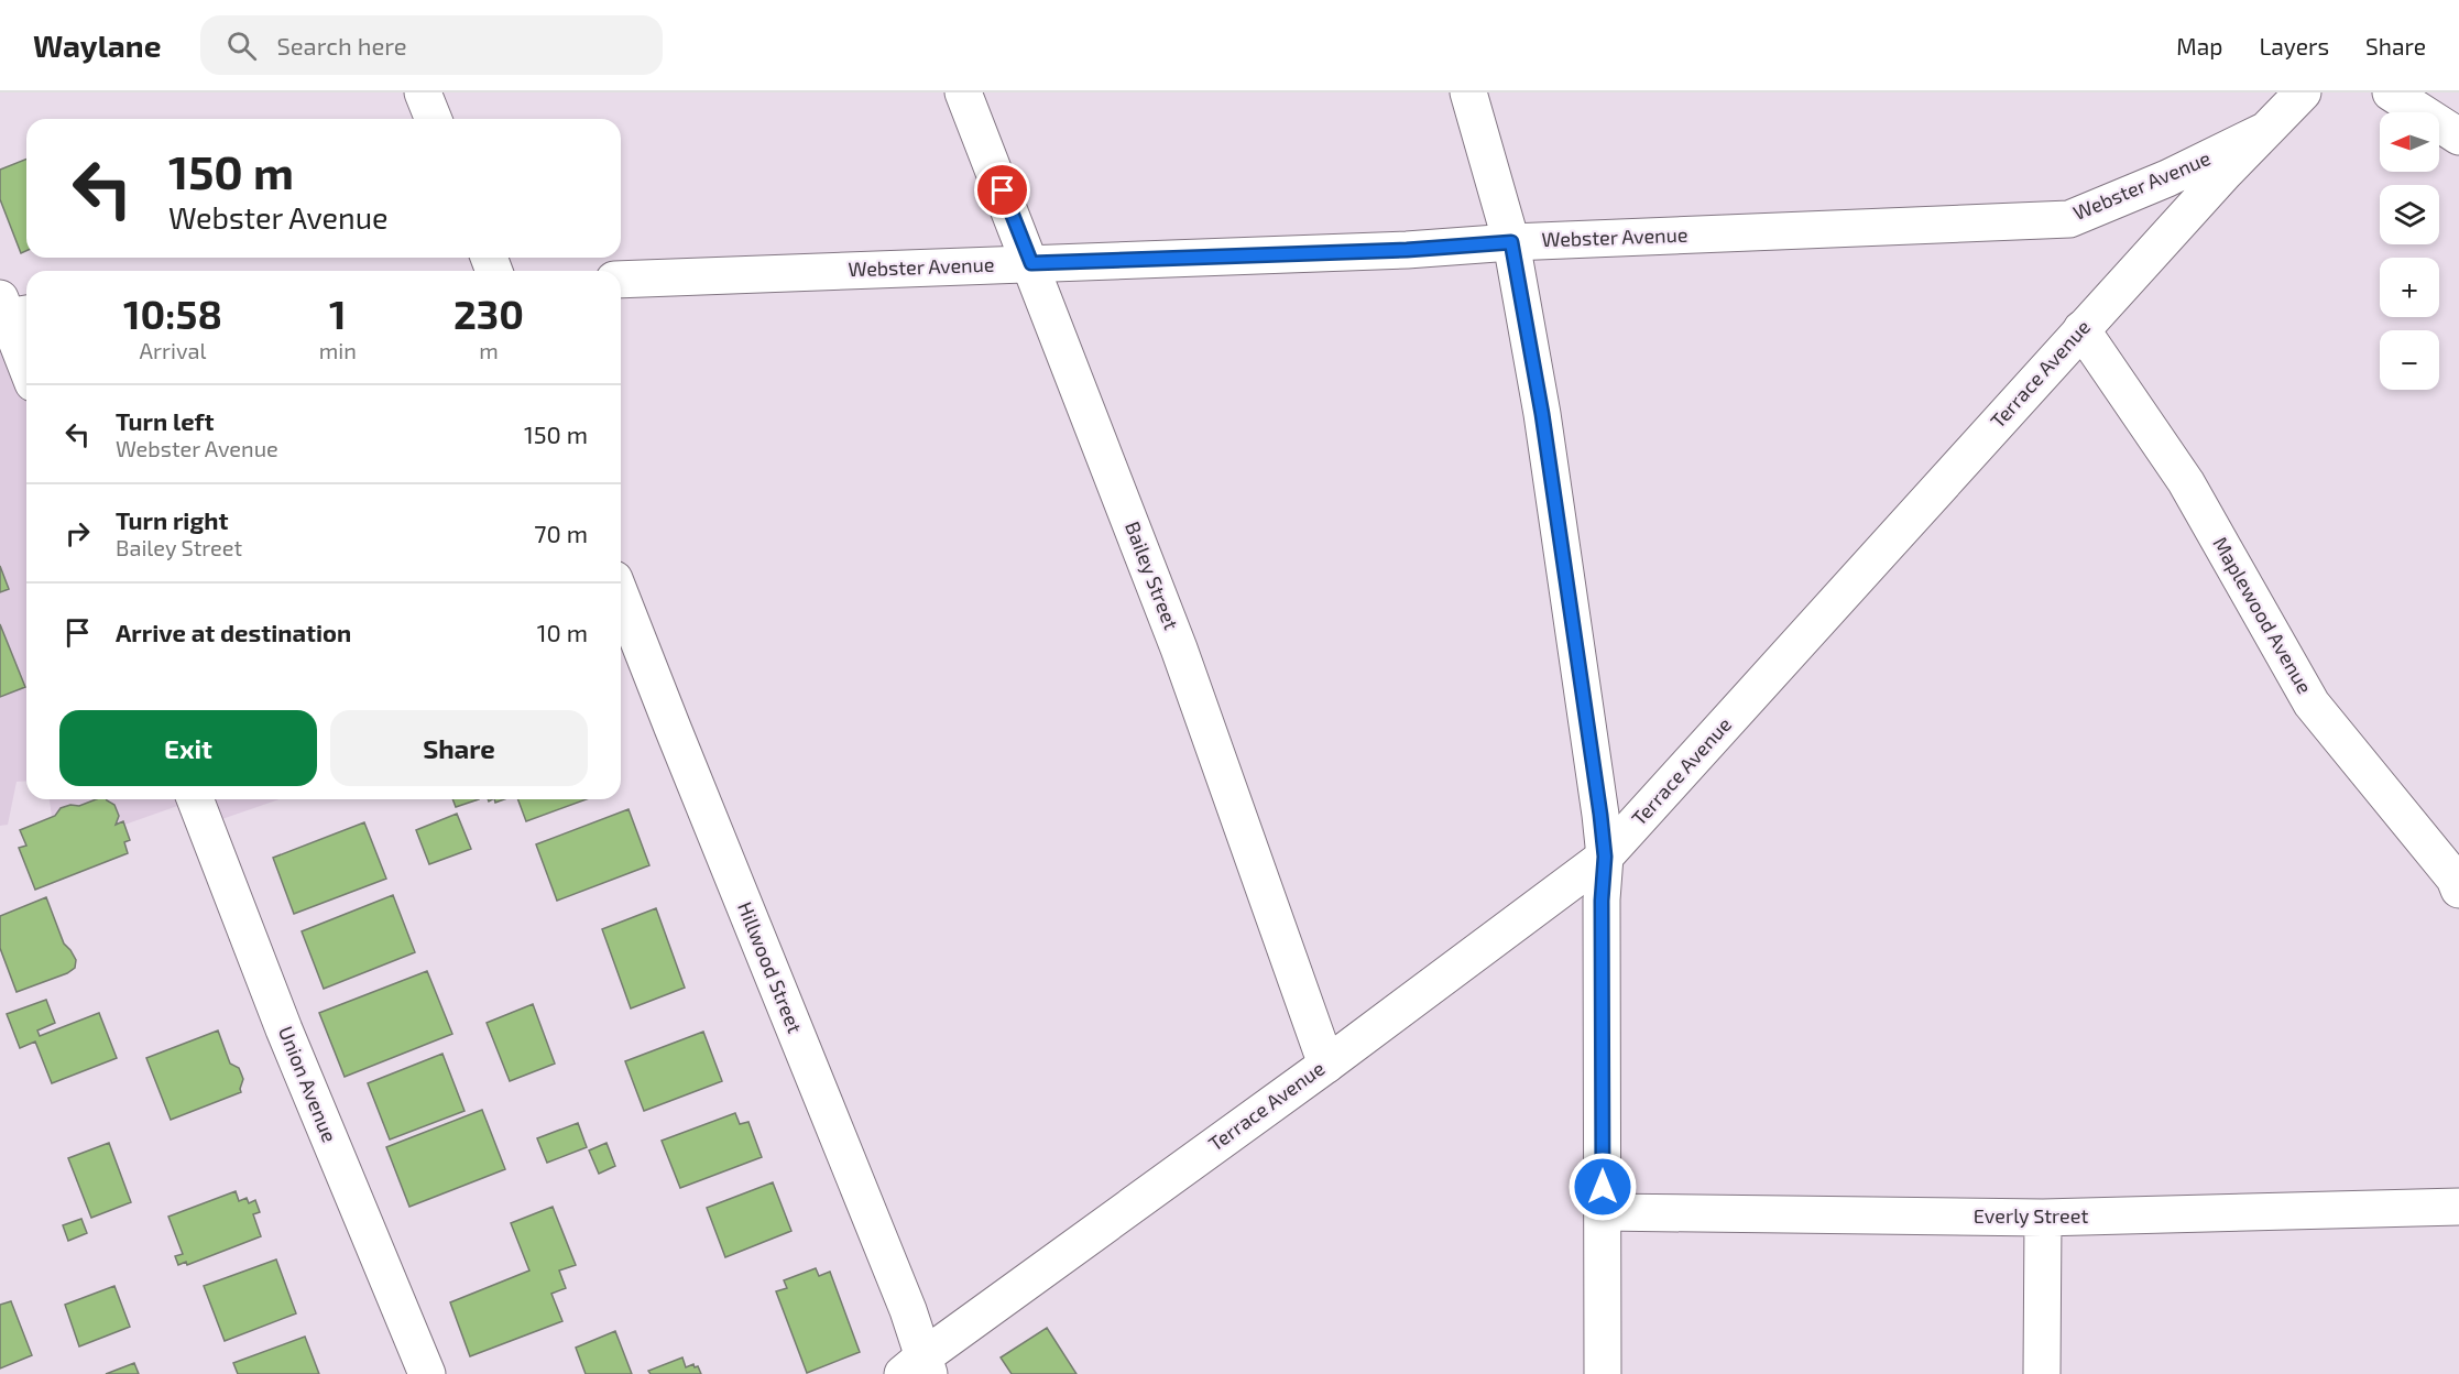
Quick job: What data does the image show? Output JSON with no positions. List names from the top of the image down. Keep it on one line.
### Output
{"streets":{"street":["Webster Avenue","Terrace Avenue","Bailey Street","Maplewood Avenue","Hillwood Street","Union Avenue","Everly Street"]},"crossings":[["Webster Avenue","Terrace Avenue"],["Webster Avenue","Bailey Street"],["Terrace Avenue","Bailey Street"],["Terrace Avenue","Maplewood Avenue"],["Terrace Avenue","Hillwood Street"]],"north":"left","page":{"header":"Waylane","search":"Search here","nav":["Map","Layers","Share"],"map_buttons":["+","−"],"turn":["150 m","Webster Avenue"],"eta":["10:58","Arrival","1","min","230","m"],"list":[{"name":"Turn left","note":"Webster Avenue","value":"150 m"},{"name":"Turn right","note":"Bailey Street","value":"70 m"},{"name":"Arrive at destination","value":"10 m"}],"buttons":["Exit","Share"]}}
